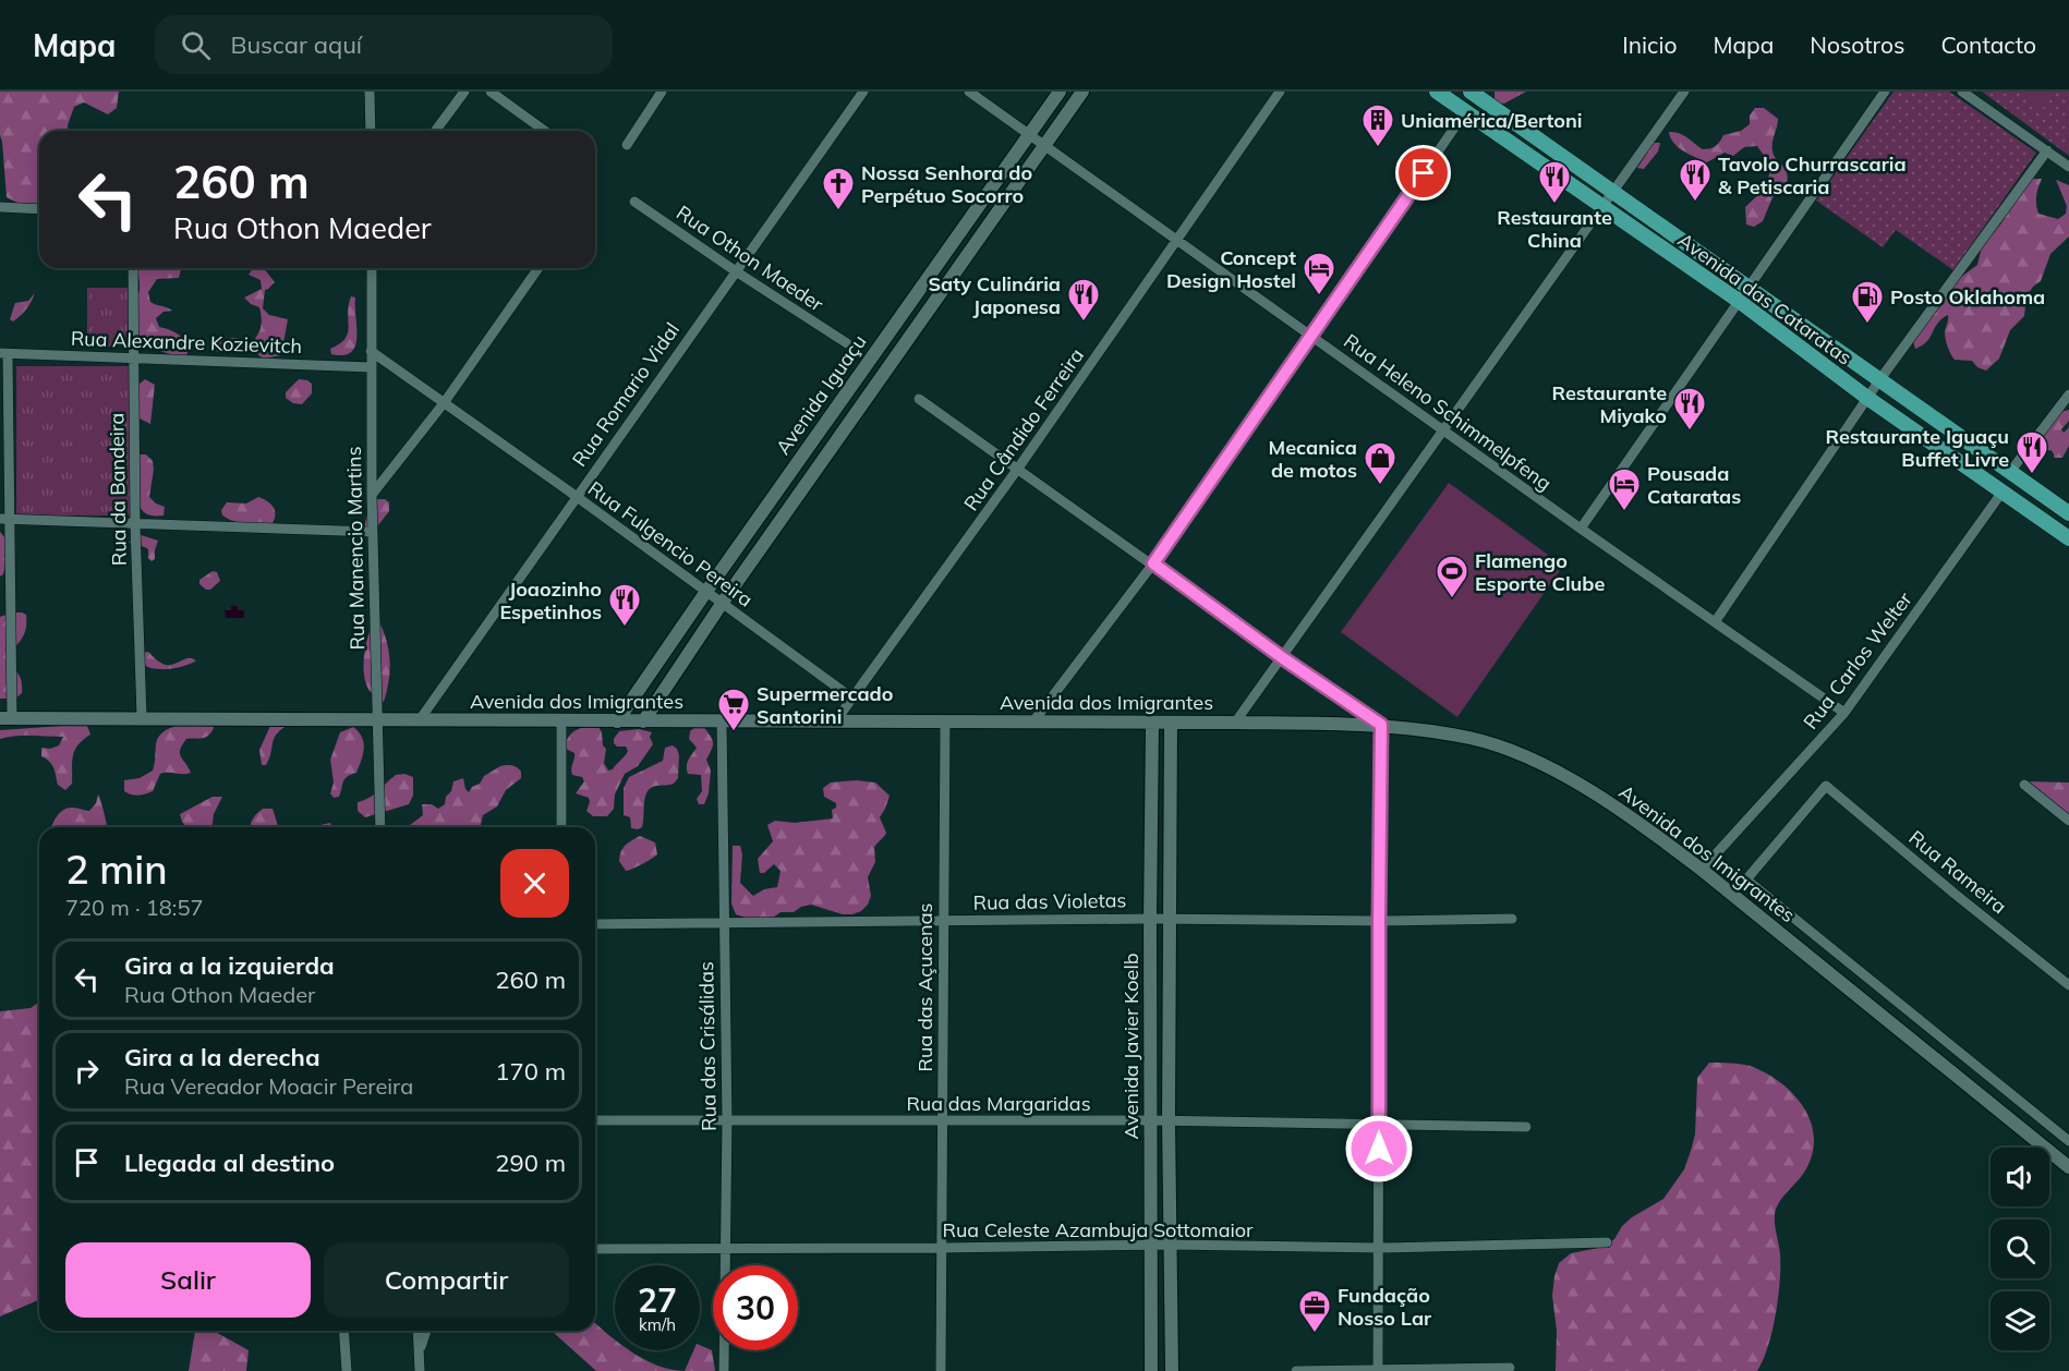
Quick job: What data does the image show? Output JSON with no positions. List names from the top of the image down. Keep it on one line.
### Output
{"streets":{"main road":["Avenida das Cataratas"],"street":["Rua Othon Maeder","Rua Alexandre Kozievitch","Rua Romario Vidal","Avenida Iguaçu","Rua Heleno Schimmelpfeng","Rua Cândido Ferreira","Rua da Bandeira","Rua Fulgencio Pereira","Rua Manencio Martins","Rua Carlos Welter","Avenida dos Imigrantes","Rua Rameira","Rua das Violetas","Rua das Açucenas","Rua das Crisálidas","Avenida Javier Koelb","Rua das Margaridas","Rua Celeste Azambuja Sottomaior"]},"crossings":[["Rua Othon Maeder","Rua Romario Vidal"],["Avenida das Cataratas","Rua Carlos Welter"],["Rua Alexandre Kozievitch","Rua da Bandeira"],["Rua Alexandre Kozievitch","Rua Manencio Martins"],["Rua Romario Vidal","Rua Fulgencio Pereira"],["Rua Romario Vidal","Avenida dos Imigrantes"],["Avenida Iguaçu","Rua Heleno Schimmelpfeng"],["Avenida Iguaçu","Rua Fulgencio Pereira"],["Avenida Iguaçu","Avenida dos Imigrantes"],["Rua Heleno Schimmelpfeng","Rua Cândido Ferreira"],["Rua Heleno Schimmelpfeng","Rua Carlos Welter"],["Rua Cândido Ferreira","Rua Fulgencio Pereira"],["Rua Cândido Ferreira","Avenida dos Imigrantes"],["Rua da Bandeira","Avenida dos Imigrantes"],["Rua Fulgencio Pereira","Rua Manencio Martins"],["Rua Manencio Martins","Avenida dos Imigrantes"],["Rua Carlos Welter","Avenida dos Imigrantes"],["Avenida dos Imigrantes","Rua das Açucenas"],["Avenida dos Imigrantes","Rua das Crisálidas"],["Avenida dos Imigrantes","Avenida Javier Koelb"],["Rua das Violetas","Rua das Açucenas"],["Rua das Violetas","Rua das Crisálidas"],["Rua das Violetas","Avenida Javier Koelb"],["Rua das Açucenas","Rua das Margaridas"],["Rua das Açucenas","Rua Celeste Azambuja Sottomaior"],["Rua das Crisálidas","Rua das Margaridas"],["Rua das Crisálidas","Rua Celeste Azambuja Sottomaior"],["Avenida Javier Koelb","Rua das Margaridas"],["Avenida Javier Koelb","Rua Celeste Azambuja Sottomaior"]],"places":{"building":["Uniamérica/Bertoni"],"restaurant":["Tavolo Churrascaria & Petiscaria","Restaurante China","Saty Culinária Japonesa","Restaurante Miyako","Restaurante Iguaçu Buffet Livre","Joaozinho Espetinhos"],"church":["Nossa Senhora do Perpétuo Socorro"],"hotel":["Concept Design Hostel","Pousada Cataratas"],"fuel station":["Posto Oklahoma"],"shop":["Mecanica de motos"],"sports":["Flamengo Esporte Clube"],"supermarket":["Supermercado Santorini"],"office":["Fundação Nosso Lar"]},"page":{"header":"Mapa","search":"Buscar aquí","nav":["Inicio","Mapa","Nosotros","Contacto"],"turn":["260 m","Rua Othon Maeder"],"heading":["2 min","720 m · 18:57"],"list":[{"name":"Gira a la izquierda","note":"Rua Othon Maeder","value":"260 m"},{"name":"Gira a la derecha","note":"Rua Vereador Moacir Pereira","value":"170 m"},{"name":"Llegada al destino","value":"290 m"}],"buttons":["Salir","Compartir"],"speed":"27 km/h","limit":"30"}}
